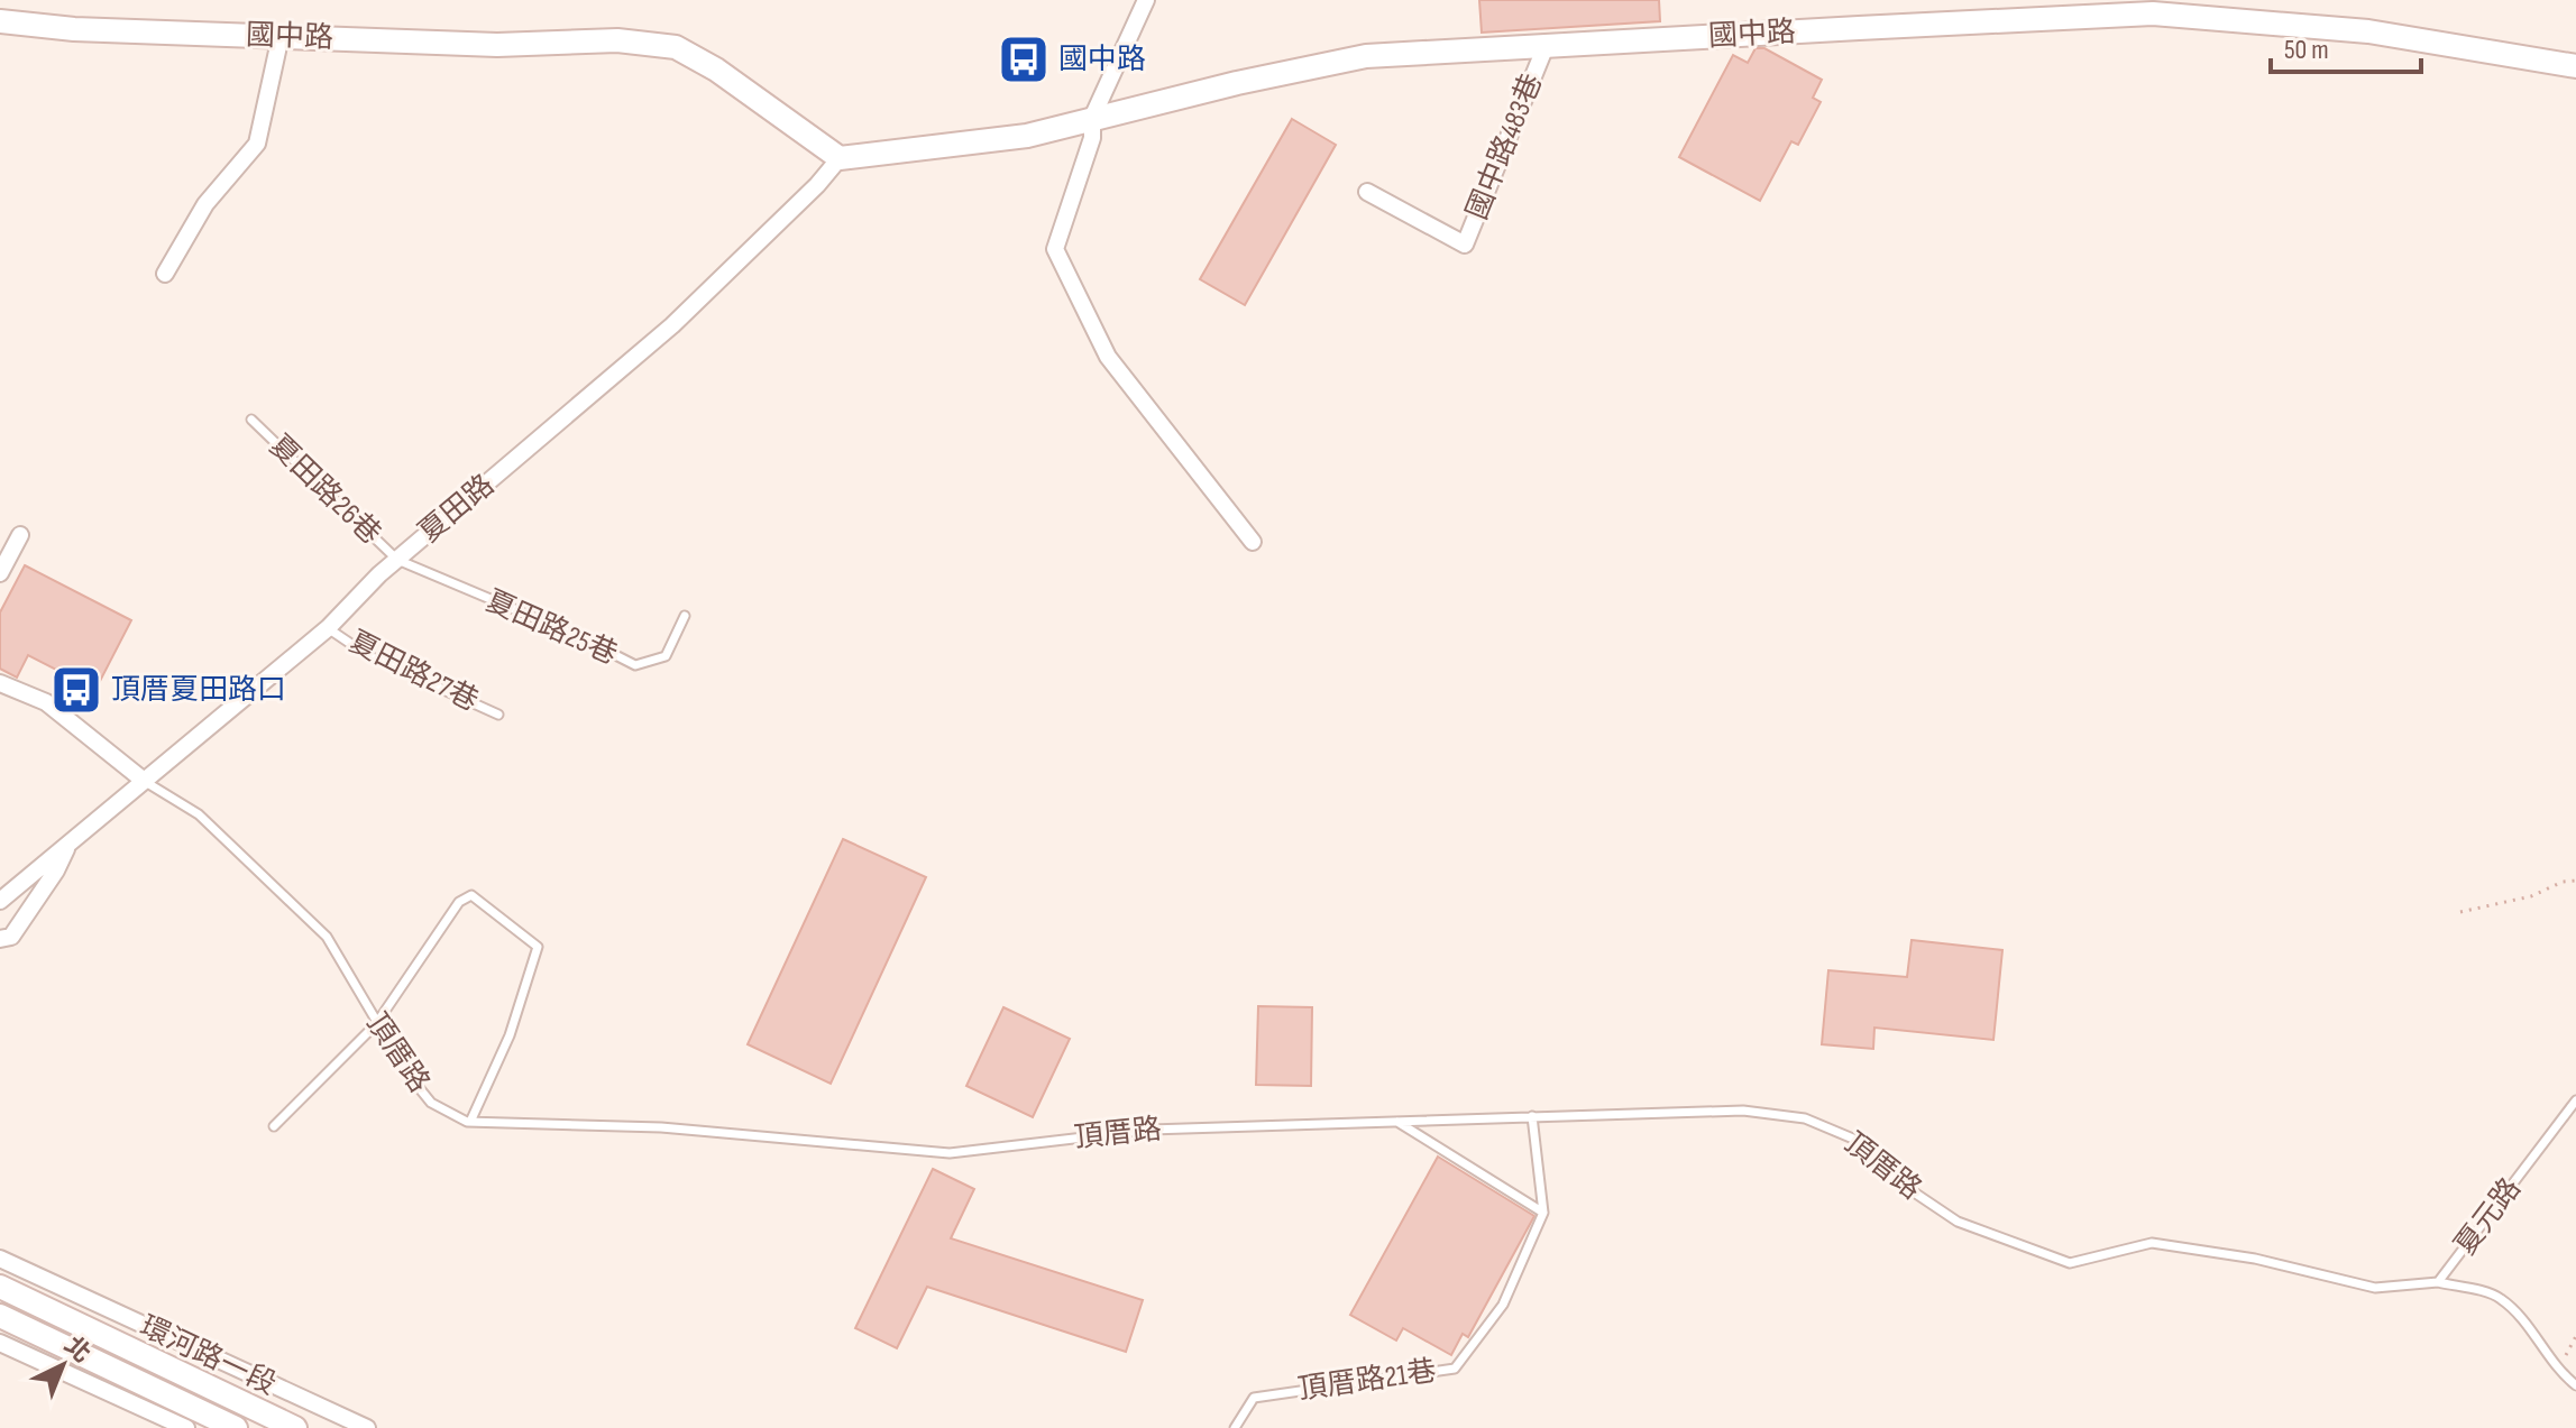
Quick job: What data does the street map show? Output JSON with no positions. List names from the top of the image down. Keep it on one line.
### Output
{"streets":{"street":["國中路","國中路483巷","夏田路","頂厝路","環河路一段"],"lane":["夏田路26巷","夏田路25巷","夏田路27巷","夏元路","頂厝路21巷"]},"crossings":[["國中路","國中路483巷"],["國中路","夏田路"],["夏田路26巷","夏田路"],["夏田路26巷","夏田路25巷"],["夏田路","夏田路25巷"],["夏田路","夏田路27巷"],["夏田路","頂厝路"],["頂厝路","夏元路"]],"places":{"bus stop":["國中路","頂厝夏田路口"]},"scale_bar":"50 m","north":"top right"}
